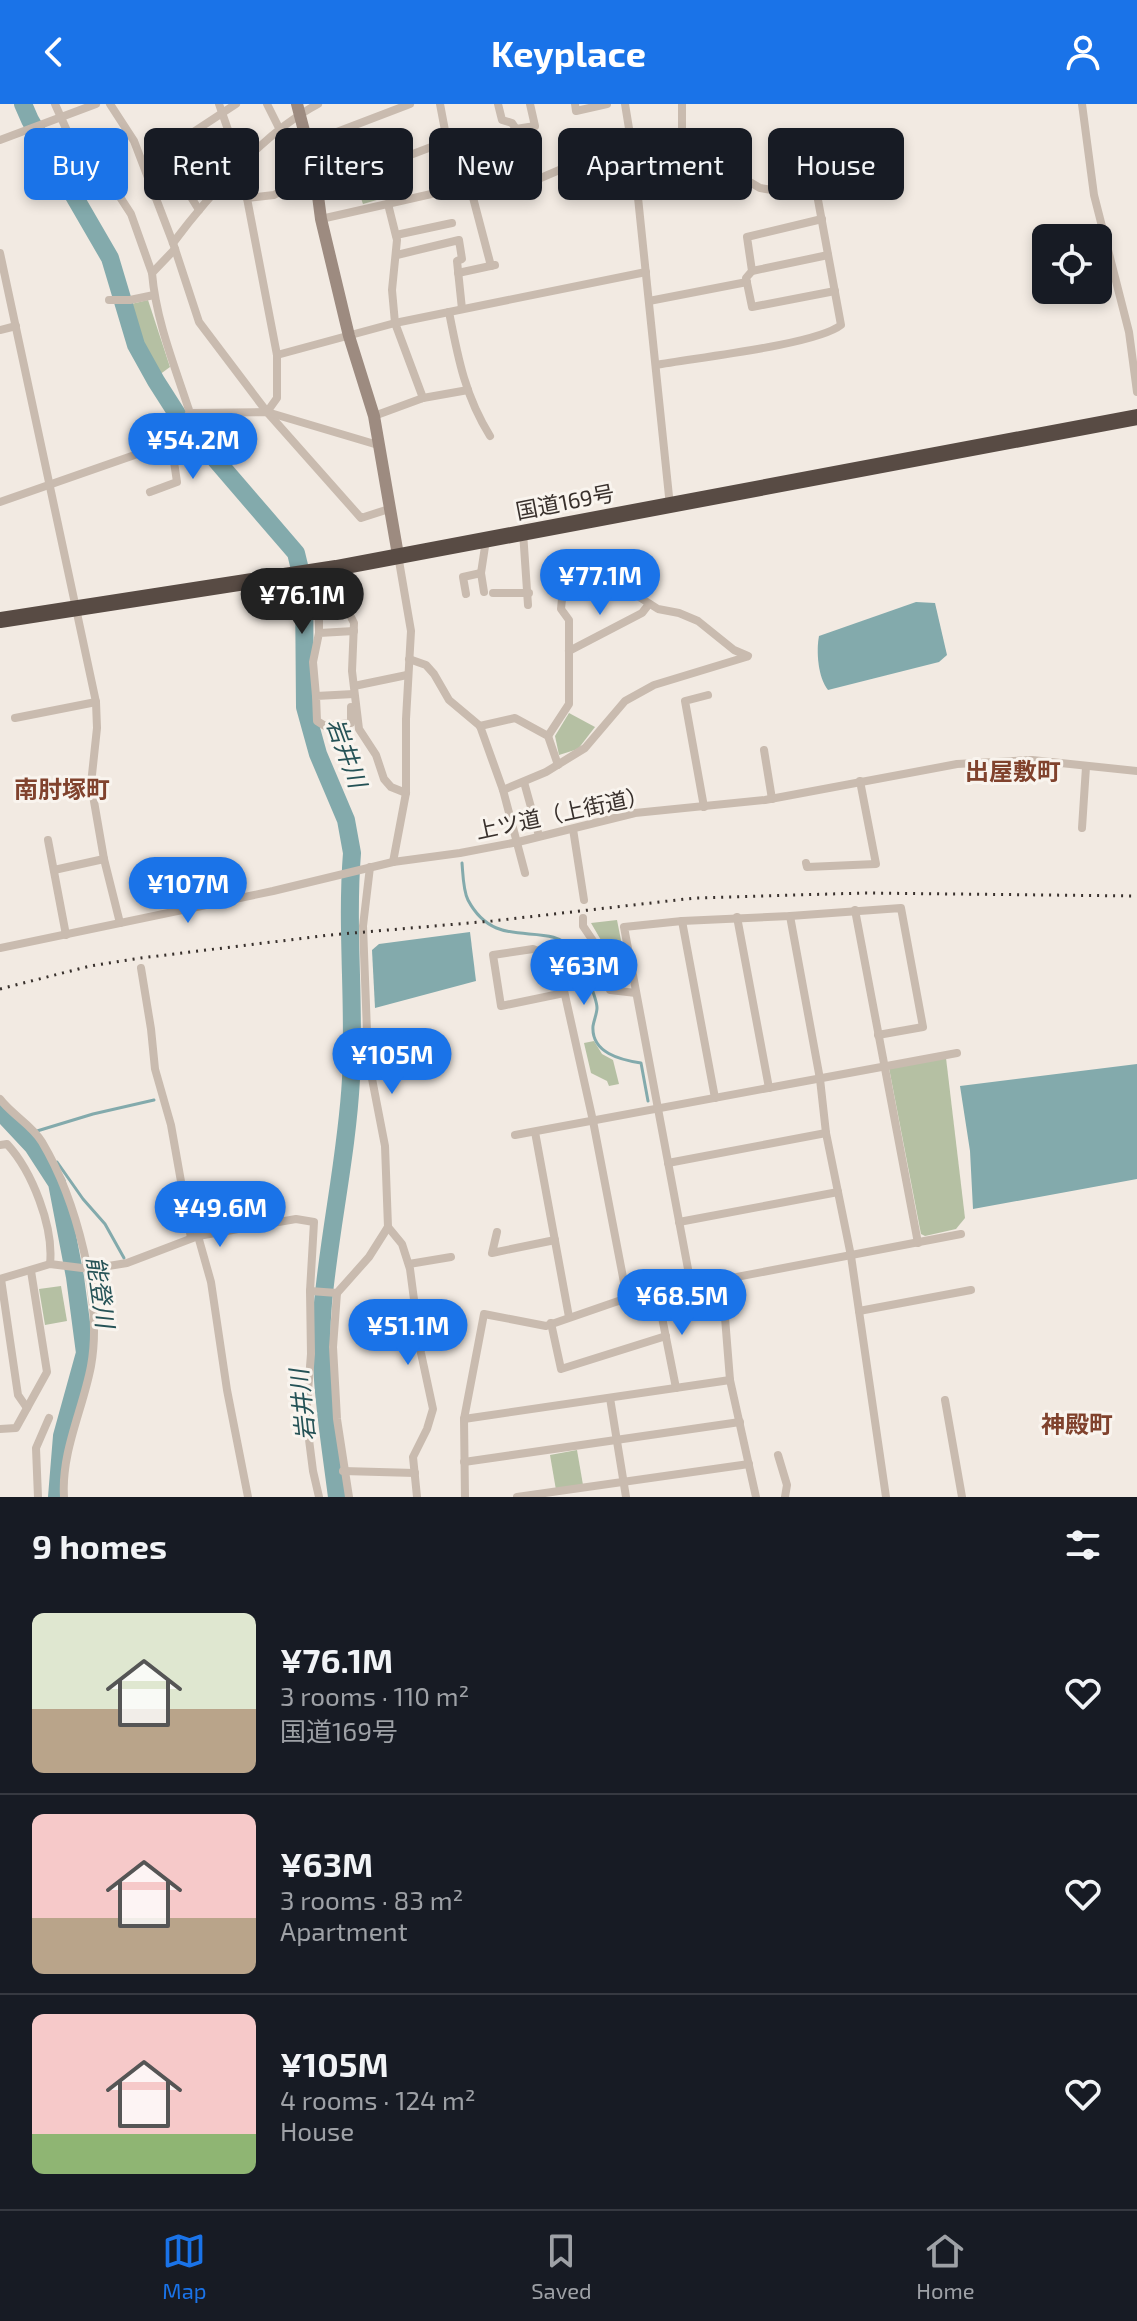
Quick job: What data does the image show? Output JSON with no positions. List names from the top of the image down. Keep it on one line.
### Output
{"streets":{"highway":["国道169号"],"street":["上ツ道（上街道）"]},"districts":["出屋敷町","南肘塚町","神殿町"],"water":["岩井川","能登川"],"page":{"header":"Keyplace","chip":["Buy","Rent","Filters","New","Apartment","House"],"price":["¥54.2M","¥77.1M","¥76.1M","¥107M","¥63M","¥105M","¥49.6M","¥68.5M","¥51.1M"],"heading":"9 homes","list":[{"name":"¥76.1M","note":"3 rooms · 110 m² · 国道169号"},{"name":"¥63M","note":"3 rooms · 83 m² · Apartment"},{"name":"¥105M","note":"4 rooms · 124 m² · House"}],"tabs":["Map","Saved","Home"]}}
